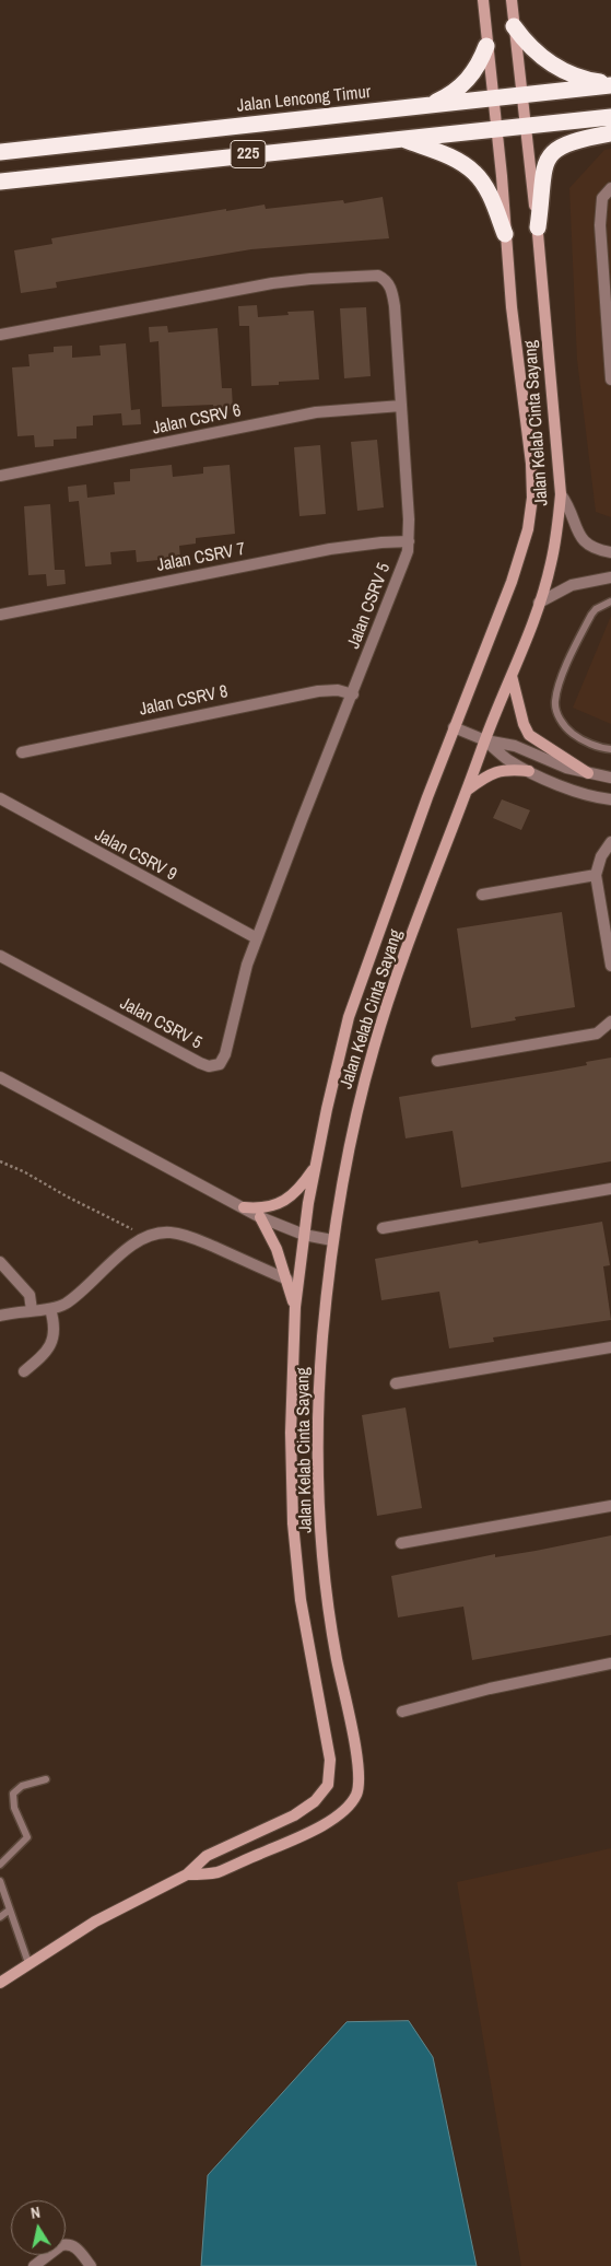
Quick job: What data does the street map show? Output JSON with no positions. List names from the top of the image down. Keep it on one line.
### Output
{"streets":{"highway":["Jalan Lencong Timur","225"],"main road":["Jalan Kelab Cinta Sayang"],"street":["Jalan CSRV 6","Jalan CSRV 7","Jalan CSRV 5","Jalan CSRV 8","Jalan CSRV 9"]},"crossings":[["Jalan Lencong Timur","Jalan Kelab Cinta Sayang"],["225","Jalan Kelab Cinta Sayang"],["Jalan CSRV 6","Jalan CSRV 5"],["Jalan CSRV 7","Jalan CSRV 5"],["Jalan CSRV 5","Jalan CSRV 8"],["Jalan CSRV 5","Jalan CSRV 9"]],"north":"top"}
